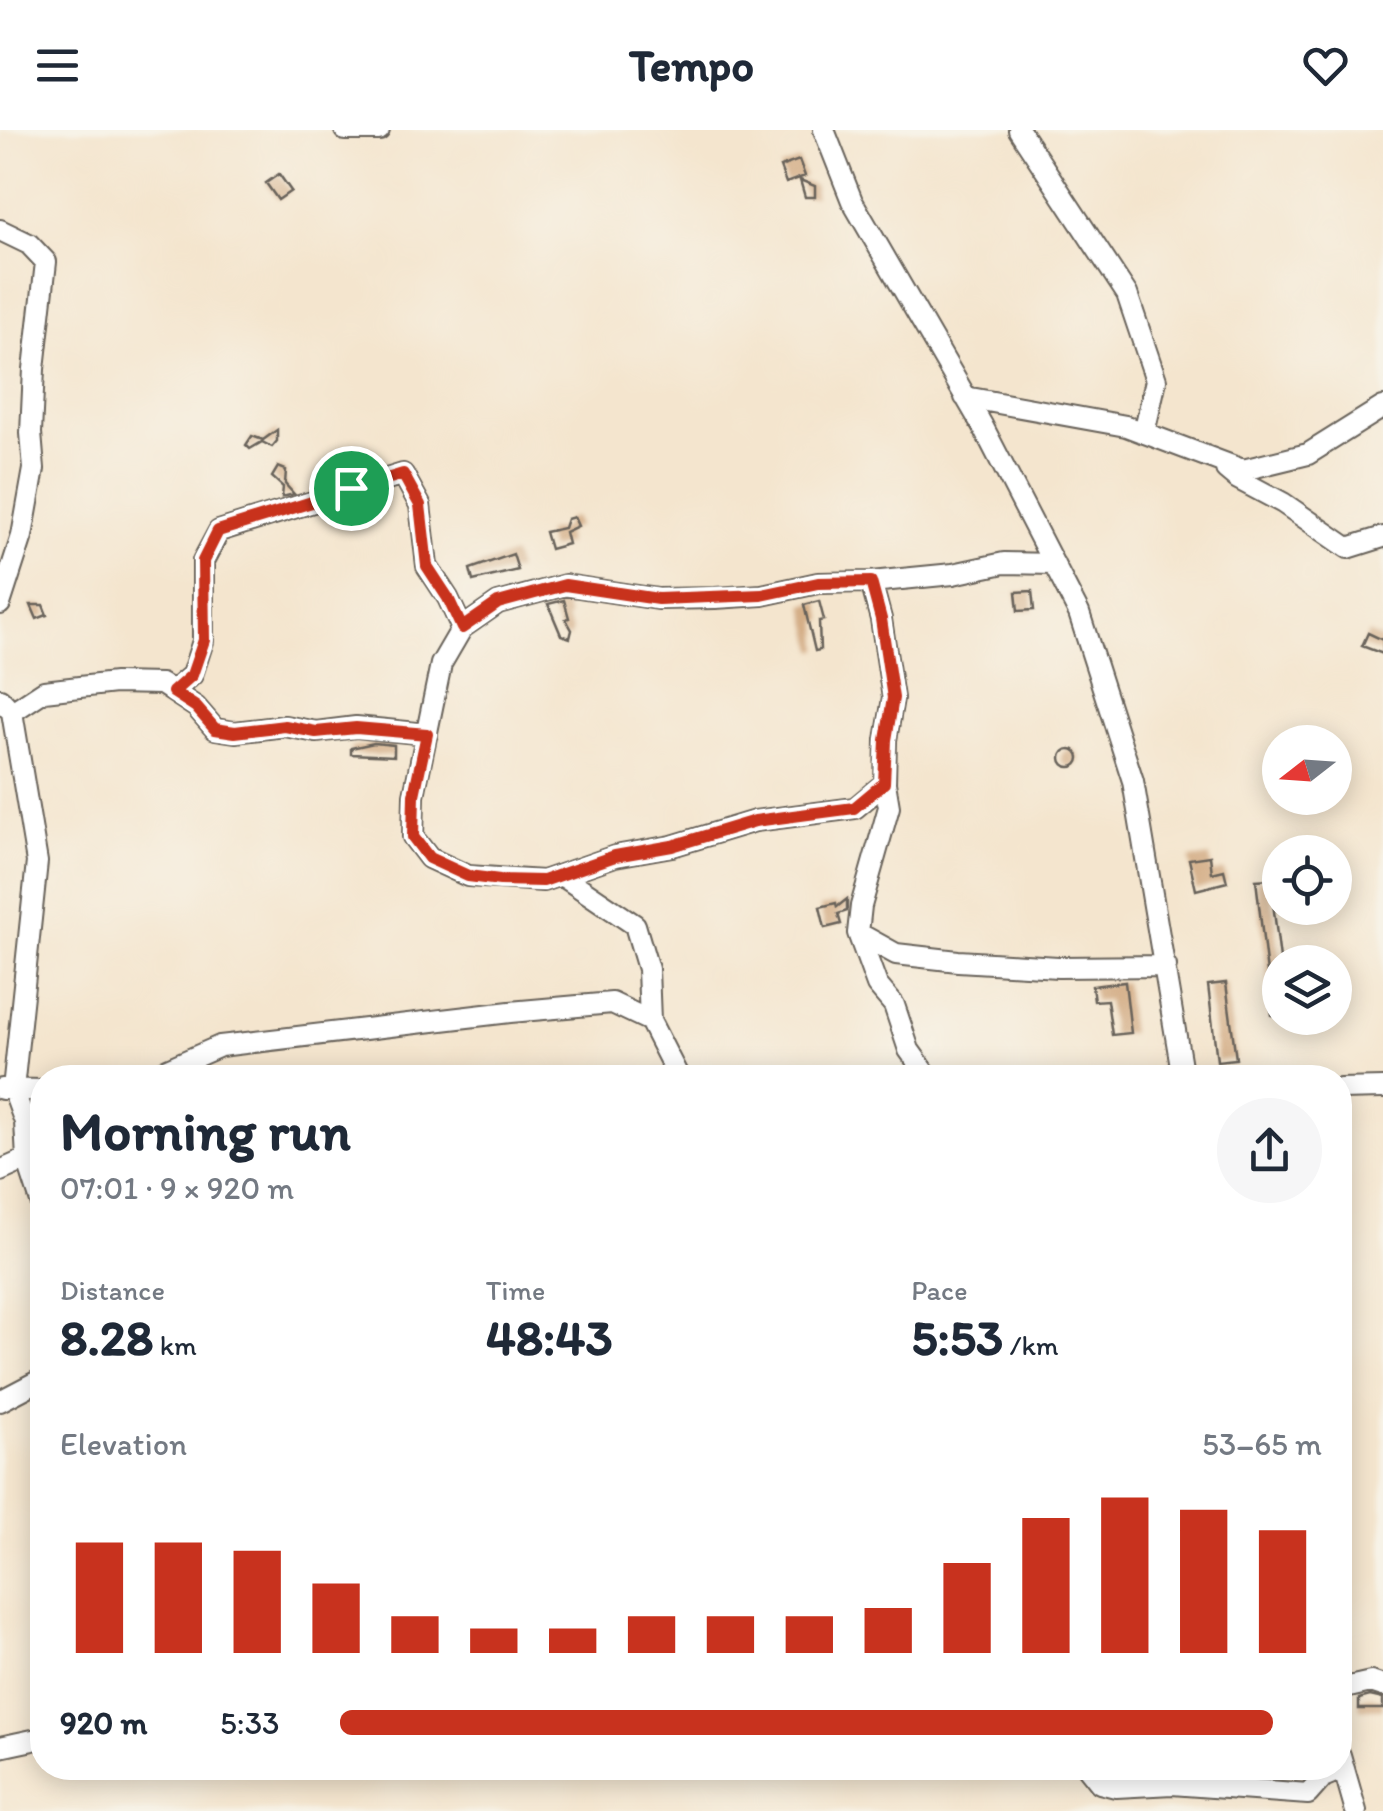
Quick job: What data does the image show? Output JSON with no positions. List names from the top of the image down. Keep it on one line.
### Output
{"north":"left","page":{"header":"Tempo","heading":["Morning run","07:01 · 9 × 920 m"],"stats":[["Distance","8.28 km"],["Time","48:43"],["Pace","5:53 /km"]],"chart":["Elevation","53–65 m"],"list":[{"name":"920 m","note":"5:33"}]}}
